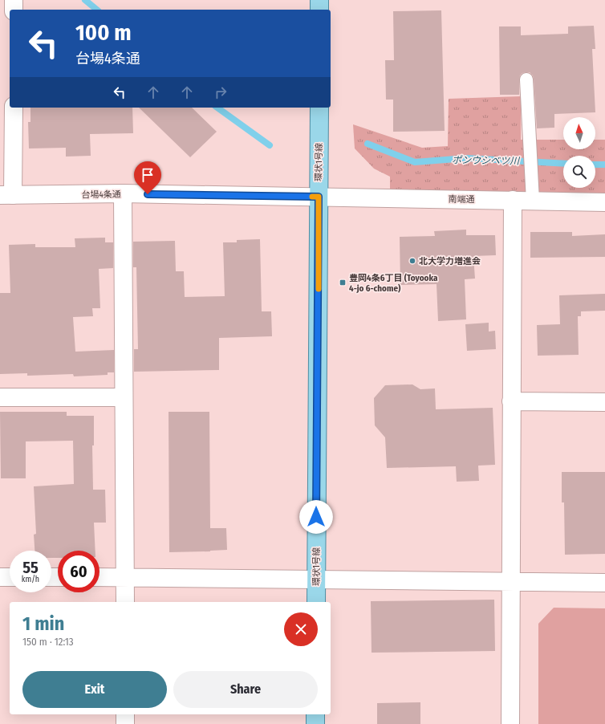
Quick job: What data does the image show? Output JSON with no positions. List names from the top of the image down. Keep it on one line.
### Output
{"streets":{"main road":["環状1号線"],"street":["台場4条通","南端通"]},"crossings":[["環状1号線","台場4条通"],["環状1号線","南端通"],["台場4条通","南端通"]],"water":["ポンウシベツ川"],"places":{"other":["北大学力増進会"],"transit":["豊岡4条6丁目 (Toyooka 4-jo 6-chome)"]},"north":"top","page":{"turn":["100 m","台場4条通"],"speed":"55 km/h","limit":"60","heading":["1 min","150 m · 12:13"],"buttons":["Exit","Share"]}}
